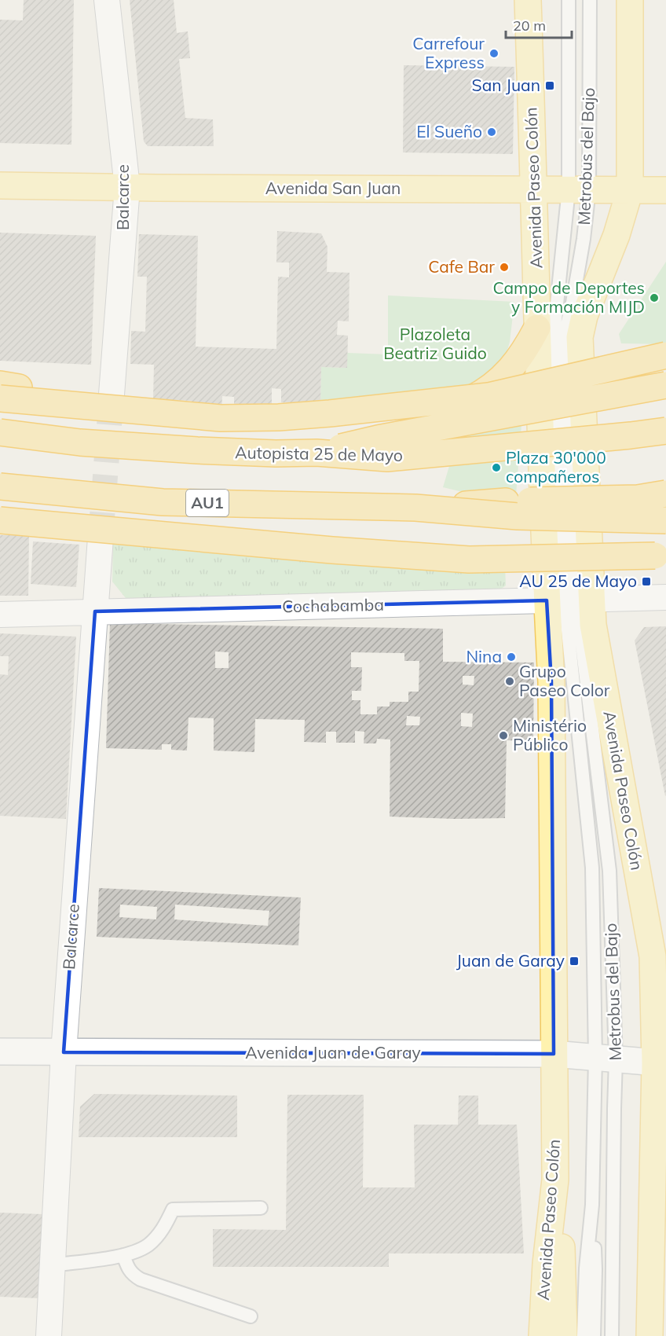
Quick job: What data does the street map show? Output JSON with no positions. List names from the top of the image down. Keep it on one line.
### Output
{"streets":{"highway":["Autopista 25 de Mayo","AU1"],"main road":["Avenida Paseo Colón","Avenida San Juan","Avenida Juan de Garay"],"street":["Balcarce","Cochabamba"],"lane":["Metrobus del Bajo"]},"crossings":[["Metrobus del Bajo","Avenida Paseo Colón"],["Metrobus del Bajo","Avenida San Juan"],["Metrobus del Bajo","Cochabamba"],["Metrobus del Bajo","Avenida Juan de Garay"],["Avenida Paseo Colón","Avenida San Juan"],["Avenida Paseo Colón","Cochabamba"],["Avenida Paseo Colón","Avenida Juan de Garay"],["Avenida San Juan","Balcarce"],["Balcarce","Cochabamba"],["Balcarce","Avenida Juan de Garay"]],"parks":["Plazoleta Beatriz Guido"],"places":{"other":["Carrefour Express","El Sueño","Cafe Bar","Campo de Deportes y Formación MIJD","Plaza 30'000 compañeros","Nina","Grupo Paseo Color","Ministério Público"],"transit":["San Juan","AU 25 de Mayo","Juan de Garay"]},"scale_bar":"20 m"}
